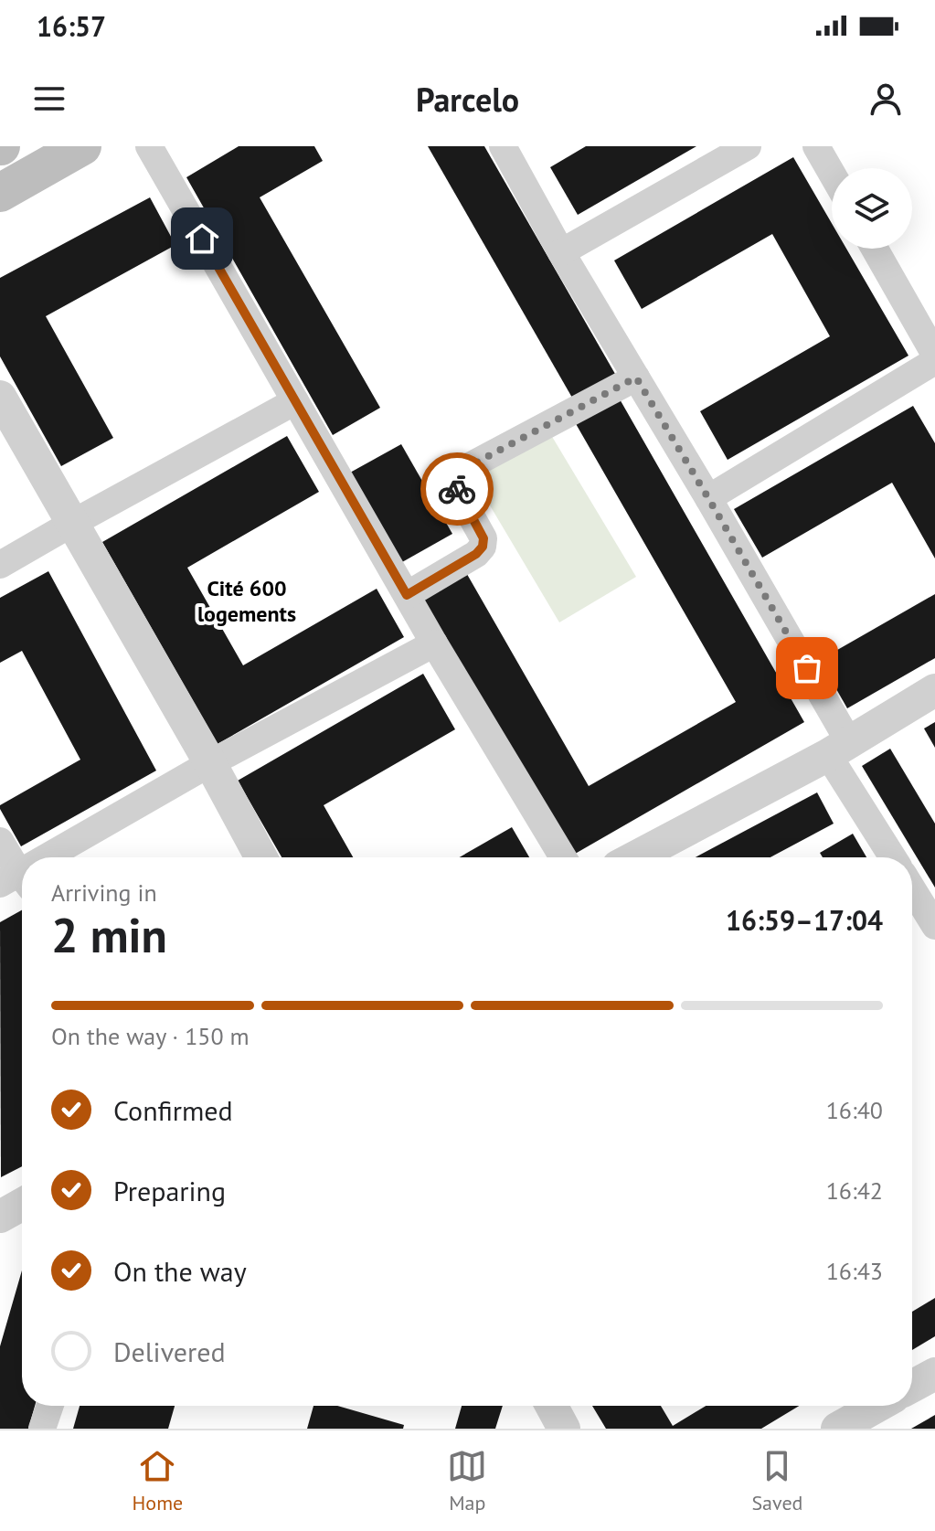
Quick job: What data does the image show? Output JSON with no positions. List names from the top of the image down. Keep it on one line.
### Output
{"districts":["Cité 600 logements"],"page":{"status":"16:57","header":"Parcelo","heading":["2 min","Arriving in","16:59–17:04"],"bar":"On the way · 150 m","list":[["Confirmed","16:40"],["Preparing","16:42"],["On the way","16:43"],"Delivered"],"tabs":["Home","Map","Saved"]}}
